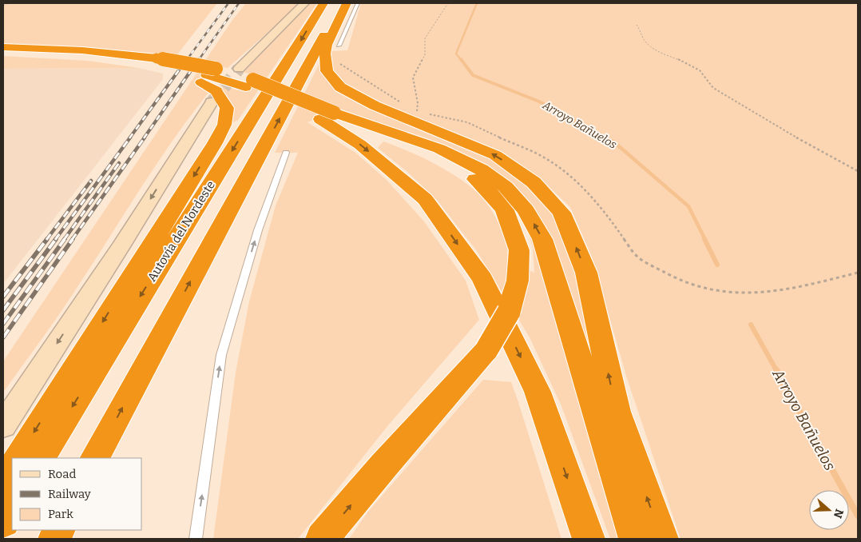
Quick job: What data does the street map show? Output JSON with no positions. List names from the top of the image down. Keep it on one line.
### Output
{"streets":{"highway":["Autovía del Nordeste"]},"water":["Arroyo Bañuelos"],"legend":["Road","Railway","Park"],"north":"right"}
